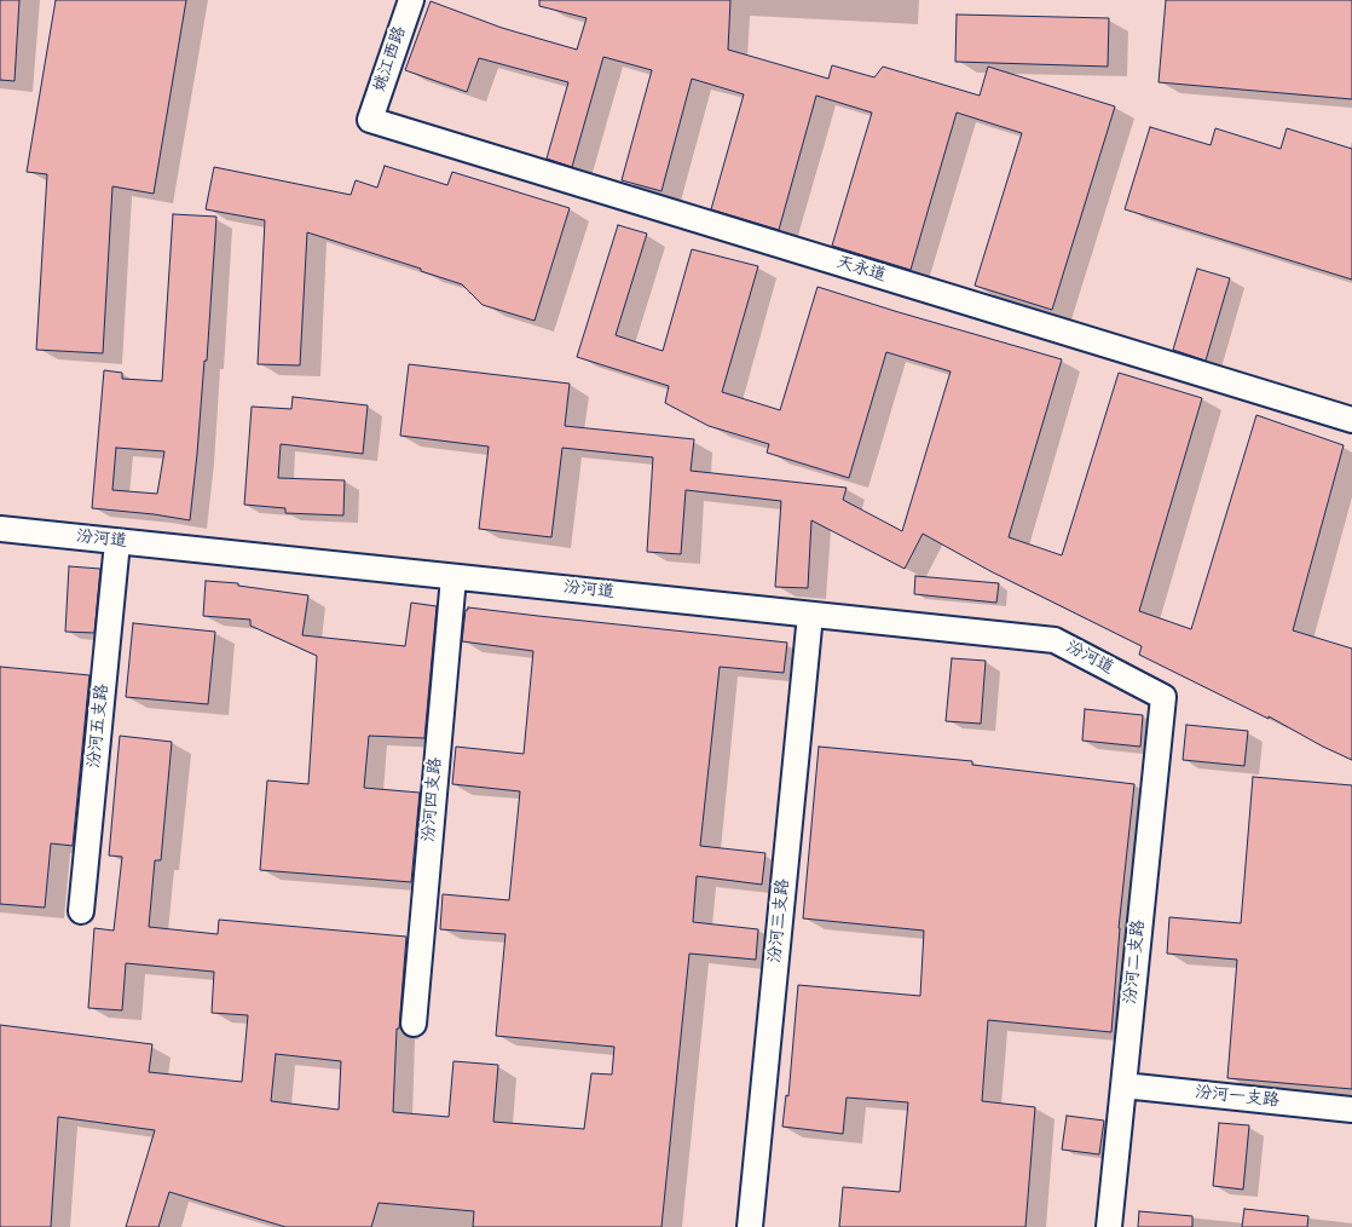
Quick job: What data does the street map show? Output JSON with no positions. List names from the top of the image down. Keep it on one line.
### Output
{"streets":{"street":["姚江西路","天永道","汾河道","汾河五支路","汾河四支路","汾河三支路","汾河二支路","汾河一支路"]},"crossings":[["姚江西路","天永道"],["汾河道","汾河五支路"],["汾河道","汾河四支路"],["汾河道","汾河三支路"],["汾河道","汾河二支路"],["汾河二支路","汾河一支路"]]}
